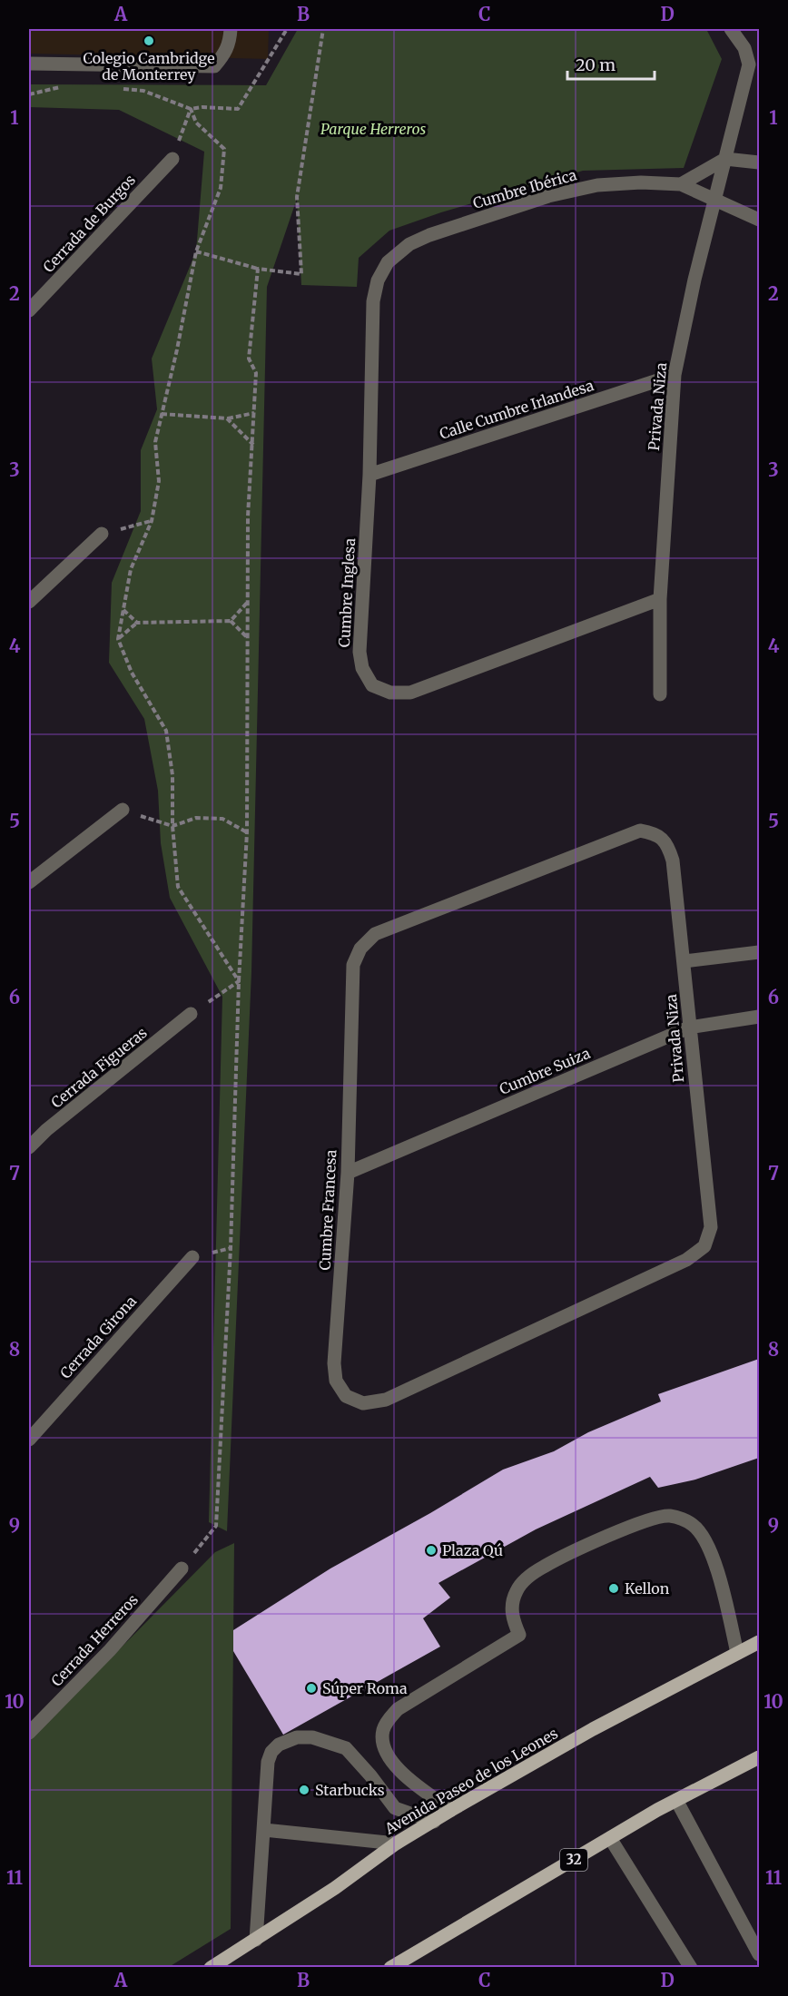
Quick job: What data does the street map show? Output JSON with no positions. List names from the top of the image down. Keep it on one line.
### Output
{"streets":{"main road":["Avenida Paseo de los Leones","32"],"street":["Cumbre Ibérica","Cerrada de Burgos","Privada Niza","Calle Cumbre Irlandesa","Cumbre Inglesa","Cerrada Figueras","Cumbre Suiza","Cumbre Francesa","Cerrada Girona","Cerrada Herreros"]},"crossings":[["Cumbre Ibérica","Privada Niza"],["Cumbre Ibérica","Cumbre Inglesa"],["Privada Niza","Calle Cumbre Irlandesa"],["Privada Niza","Cumbre Inglesa"],["Privada Niza","Cumbre Suiza"],["Privada Niza","Cumbre Francesa"],["Calle Cumbre Irlandesa","Cumbre Inglesa"],["Cumbre Suiza","Cumbre Francesa"]],"parks":["Parque Herreros"],"places":["Colegio Cambridge de Monterrey","Plaza Qú","Kellon","Súper Roma","Starbucks"],"scale_bar":"20 m","grid":{"columns":["A","B","C","D"],"rows":["1","2","3","4","5","6","7","8","9","10","11"]}}
